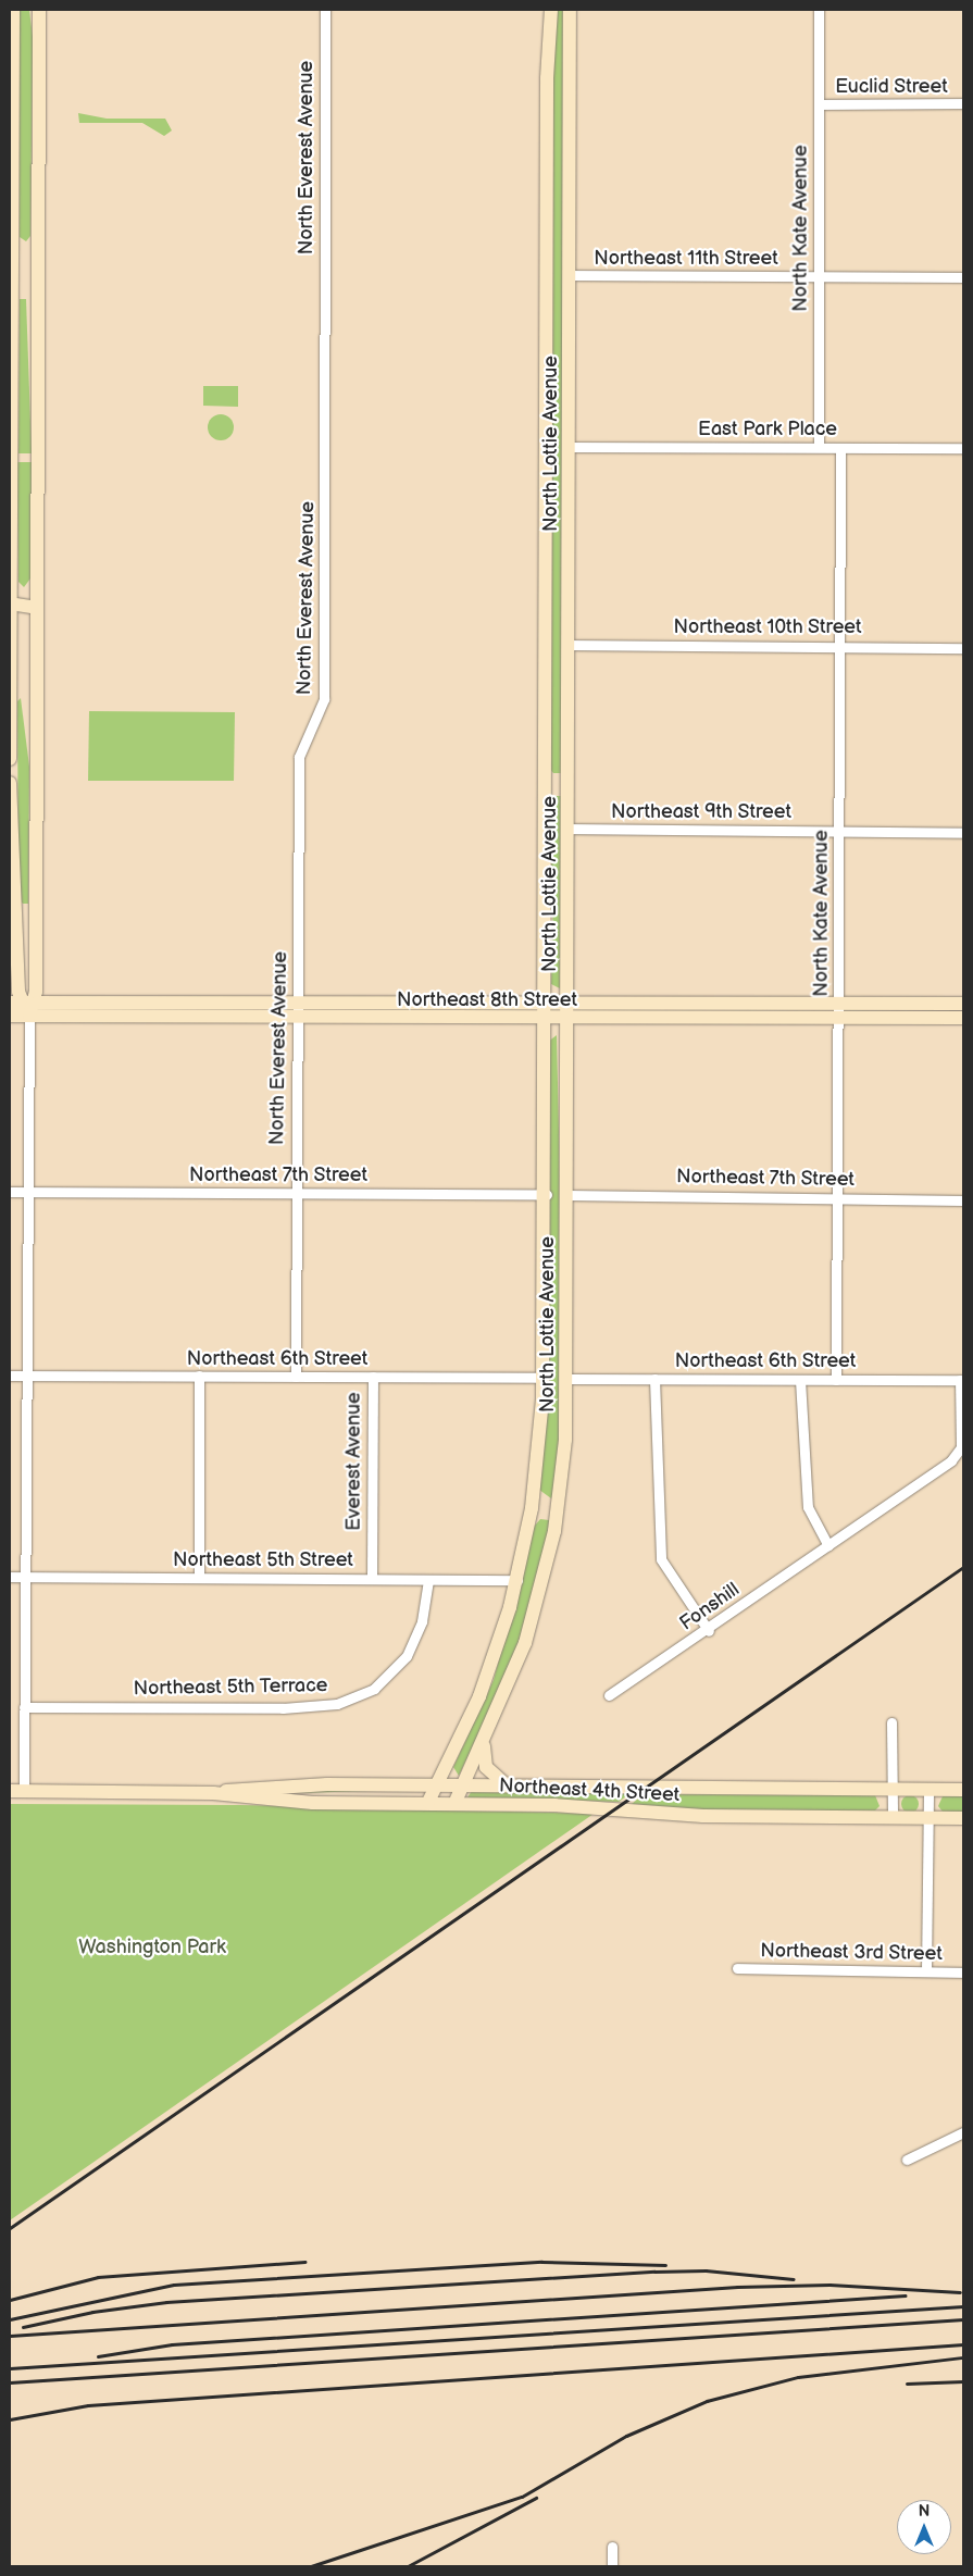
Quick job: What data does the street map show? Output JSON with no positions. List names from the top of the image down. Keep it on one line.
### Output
{"streets":{"main road":["North Lottie Avenue","Northeast 8th Street","Northeast 4th Street"],"street":["Euclid Street","North Everest Avenue","North Kate Avenue","Northeast 11th Street","East Park Place","Northeast 10th Street","Northeast 9th Street","Northeast 7th Street","Northeast 6th Street","Everest Avenue","Northeast 5th Street","Fonshill","Northeast 5th Terrace","Northeast 3rd Street"]},"crossings":[["Euclid Street","North Kate Avenue"],["North Everest Avenue","Northeast 8th Street"],["North Everest Avenue","Northeast 7th Street"],["North Everest Avenue","Northeast 6th Street"],["North Kate Avenue","Northeast 11th Street"],["North Kate Avenue","East Park Place"],["North Kate Avenue","Northeast 10th Street"],["North Kate Avenue","Northeast 9th Street"],["North Kate Avenue","Northeast 8th Street"],["North Kate Avenue","Northeast 7th Street"],["North Kate Avenue","Northeast 6th Street"],["Northeast 11th Street","North Lottie Avenue"],["East Park Place","North Lottie Avenue"],["North Lottie Avenue","Northeast 10th Street"],["North Lottie Avenue","Northeast 9th Street"],["North Lottie Avenue","Northeast 8th Street"],["North Lottie Avenue","Northeast 7th Street"],["North Lottie Avenue","Northeast 6th Street"],["North Lottie Avenue","Northeast 5th Street"],["North Lottie Avenue","Northeast 4th Street"],["Northeast 6th Street","Everest Avenue"],["Everest Avenue","Northeast 5th Street"],["Northeast 5th Street","Northeast 5th Terrace"]],"parks":["Washington Park"],"north":"top"}
